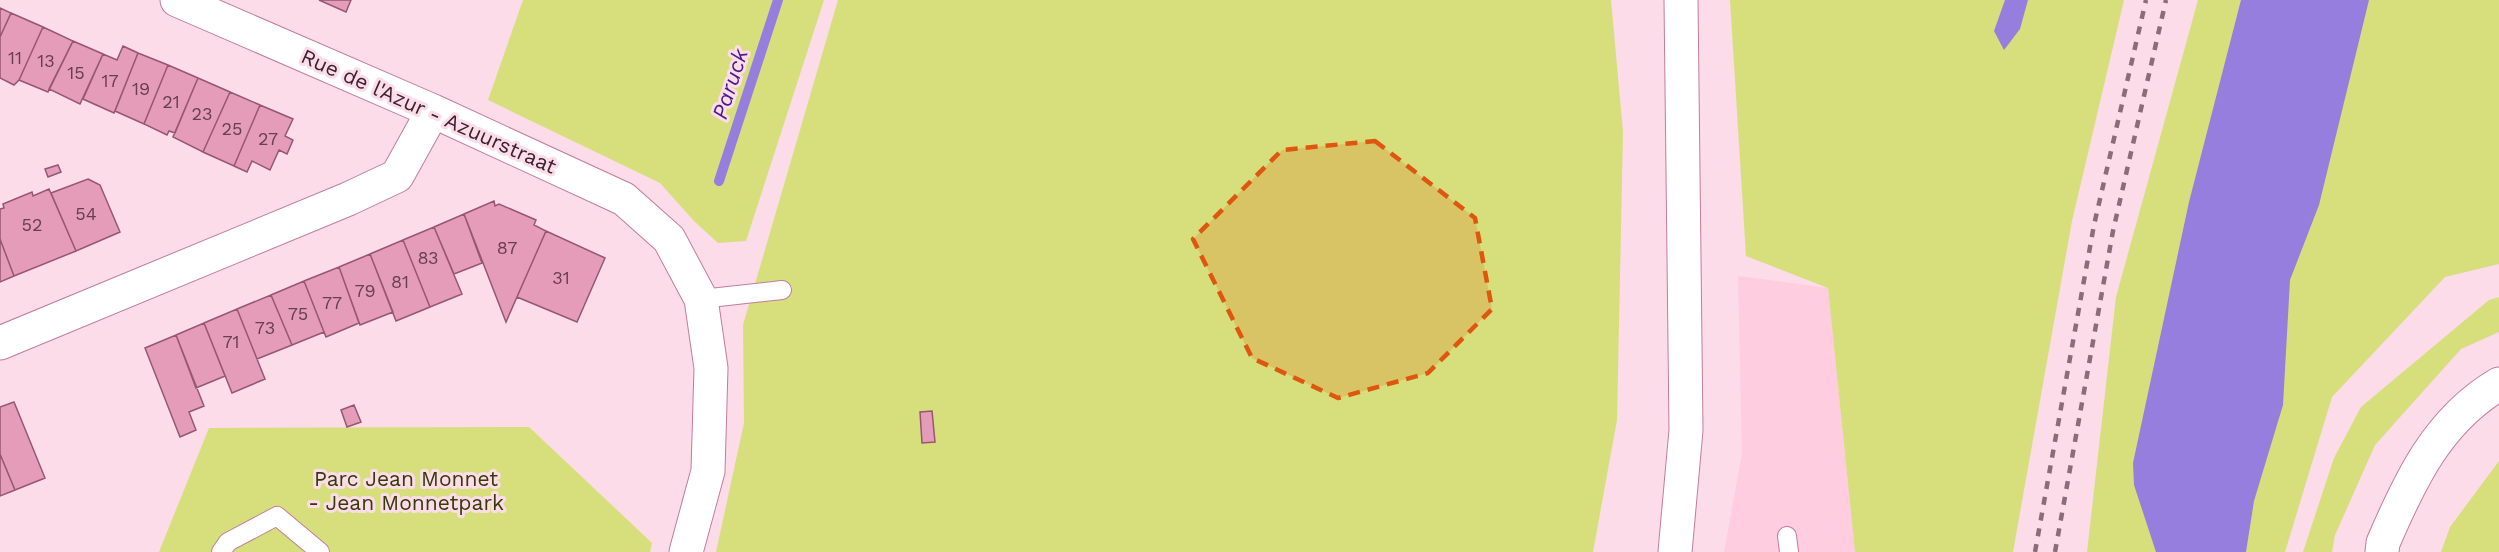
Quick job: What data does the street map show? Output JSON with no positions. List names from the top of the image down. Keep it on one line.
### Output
{"streets":{"main road":["Rue de l'Azur - Azuurstraat"]},"water":["Paruck"],"parks":["Parc Jean Monnet - Jean Monnetpark"],"house_numbers":["11","13","15","17","19","21","23","25","27","54","52","87","83","31","81","79","77","75","73","71"]}
